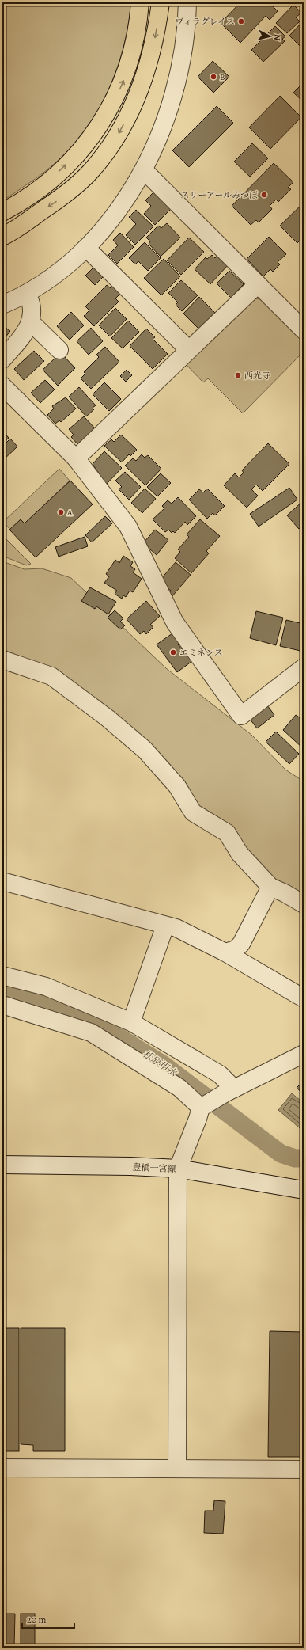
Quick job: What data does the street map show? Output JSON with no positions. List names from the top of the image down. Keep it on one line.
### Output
{"streets":{"street":["豊橋一宮線"]},"water":["松原用水"],"places":["ヴィラグレイス","B","スリーアールみつぼ","西光寺","A","エミネンス"],"scale_bar":"20 m","north":"right"}
